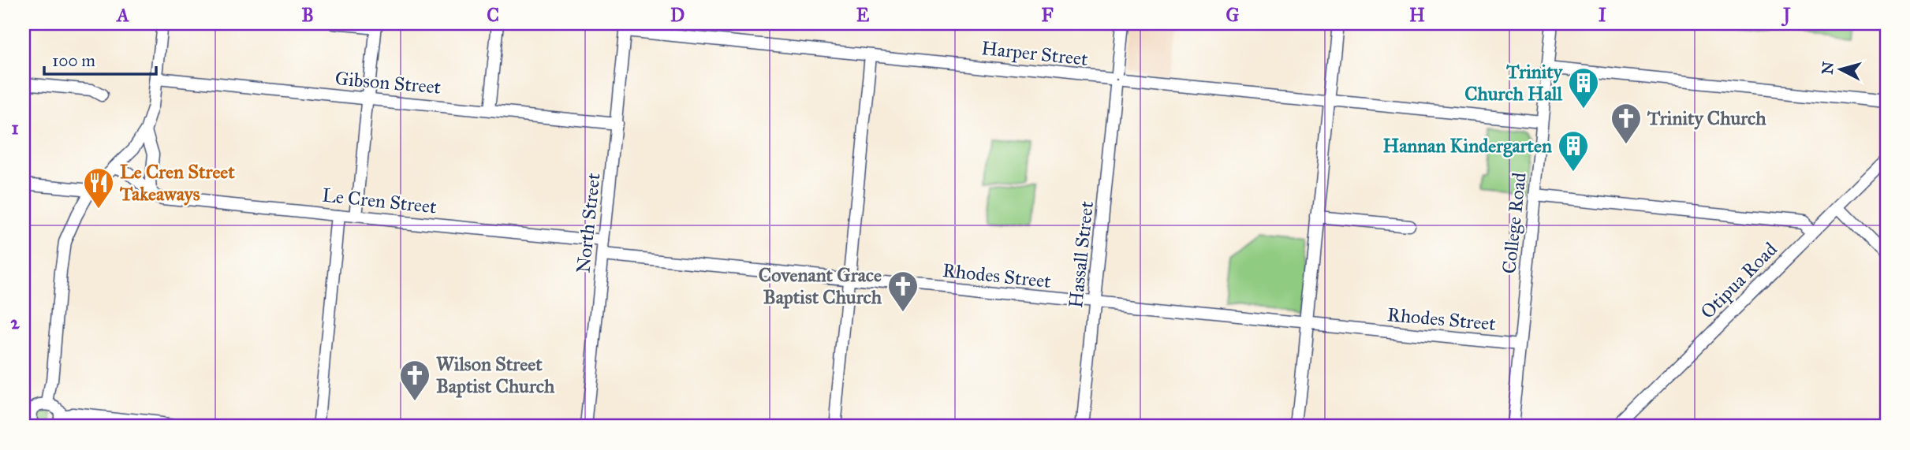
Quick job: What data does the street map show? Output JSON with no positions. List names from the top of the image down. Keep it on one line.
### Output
{"streets":{"street":["Harper Street","Gibson Street","Le Cren Street","North Street","College Road","Hassall Street","Rhodes Street","Otipua Road"]},"crossings":[["Harper Street","North Street"],["Harper Street","College Road"],["Harper Street","Hassall Street"],["Gibson Street","North Street"],["Le Cren Street","North Street"],["North Street","Rhodes Street"],["College Road","Rhodes Street"],["Hassall Street","Rhodes Street"]],"places":{"building":["Trinity Church Hall","Hannan Kindergarten"],"church":["Trinity Church","Covenant Grace Baptist Church","Wilson Street Baptist Church"],"restaurant":["Le Cren Street Takeaways"]},"scale_bar":"100 m","north":"left","grid":{"columns":["A","B","C","D","E","F","G","H","I","J"],"rows":["1","2"]}}
